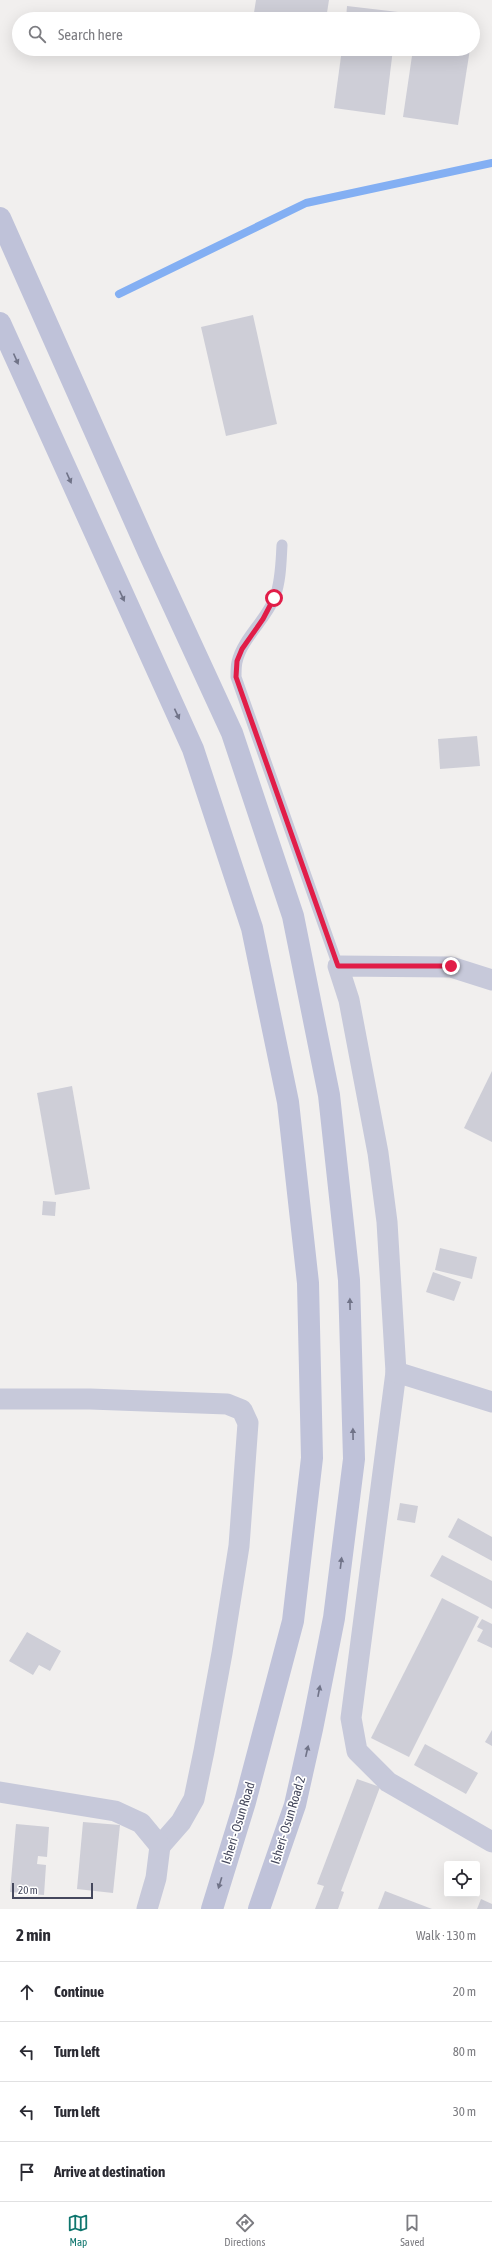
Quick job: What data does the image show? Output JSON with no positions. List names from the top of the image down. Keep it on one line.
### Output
{"streets":{"main road":["Isheri- Osun Road 2","Isheri - Osun Road"]},"one_way":["Isheri- Osun Road 2","Isheri - Osun Road"],"scale_bar":"20 m","page":{"search":"Search here","scale":"20 m","heading":["2 min","Walk · 130 m"],"list":[["Continue","20 m"],["Turn left","80 m"],["Turn left","30 m"],"Arrive at destination"],"nav":["Map","Directions","Saved"]}}
